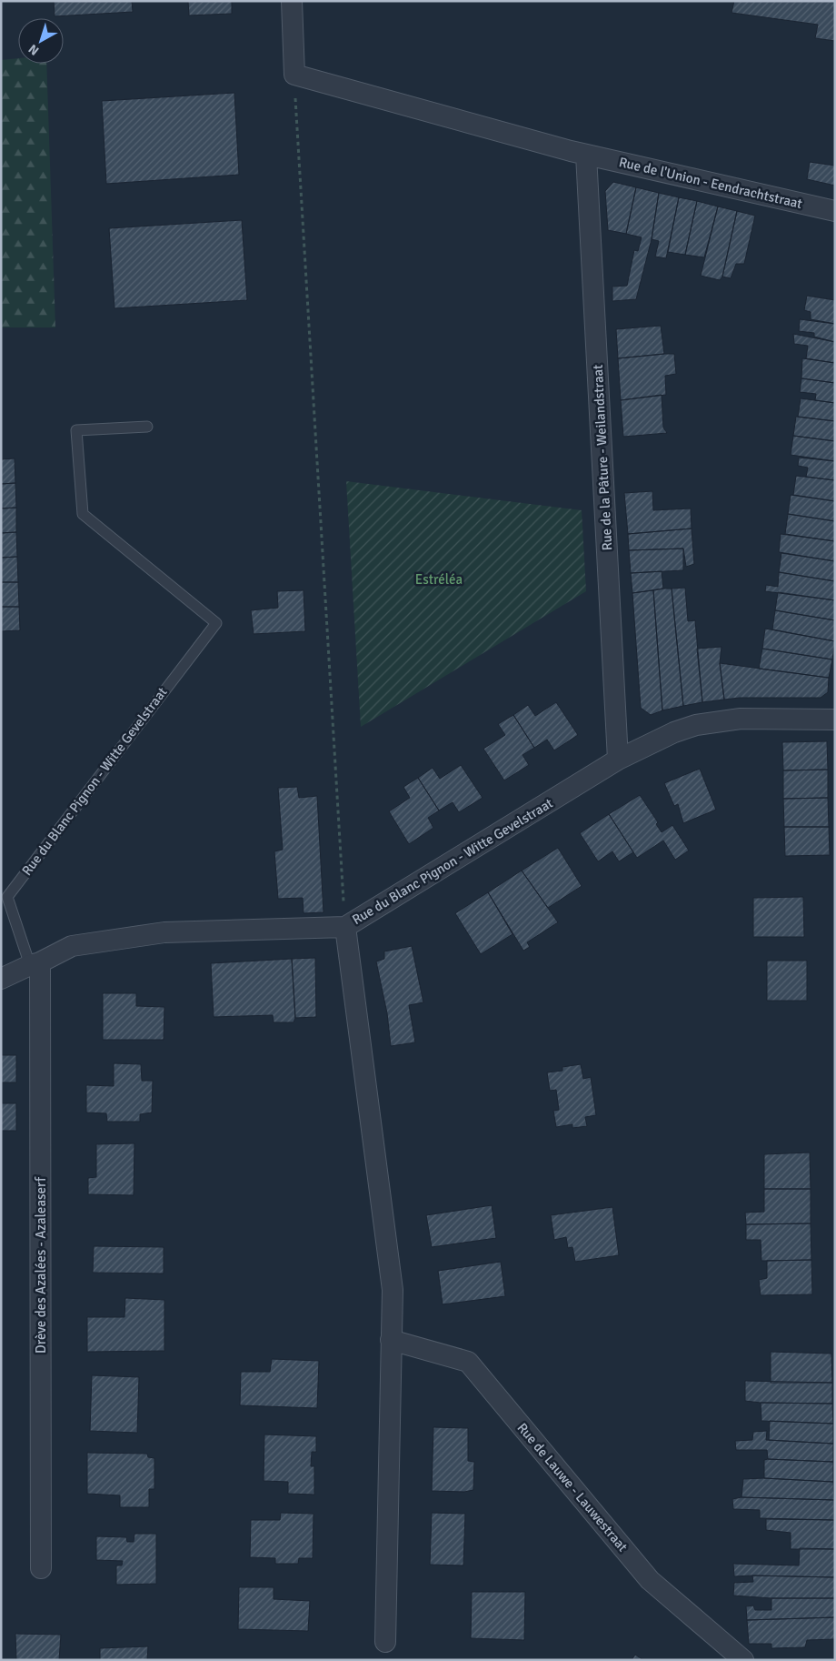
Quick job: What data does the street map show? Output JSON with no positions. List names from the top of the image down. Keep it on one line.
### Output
{"streets":{"street":["Rue de l'Union - Eendrachtstraat","Rue de la Pâture - Weilandstraat","Rue du Blanc Pignon - Witte Gevelstraat","Drève des Azalées - Azaleaserf","Rue de Lauwe - Lauwestraat"]},"crossings":[["Rue de l'Union - Eendrachtstraat","Rue de la Pâture - Weilandstraat"],["Rue de la Pâture - Weilandstraat","Rue du Blanc Pignon - Witte Gevelstraat"],["Rue du Blanc Pignon - Witte Gevelstraat","Drève des Azalées - Azaleaserf"]],"parks":["Estréléa"],"north":"bottom left"}
